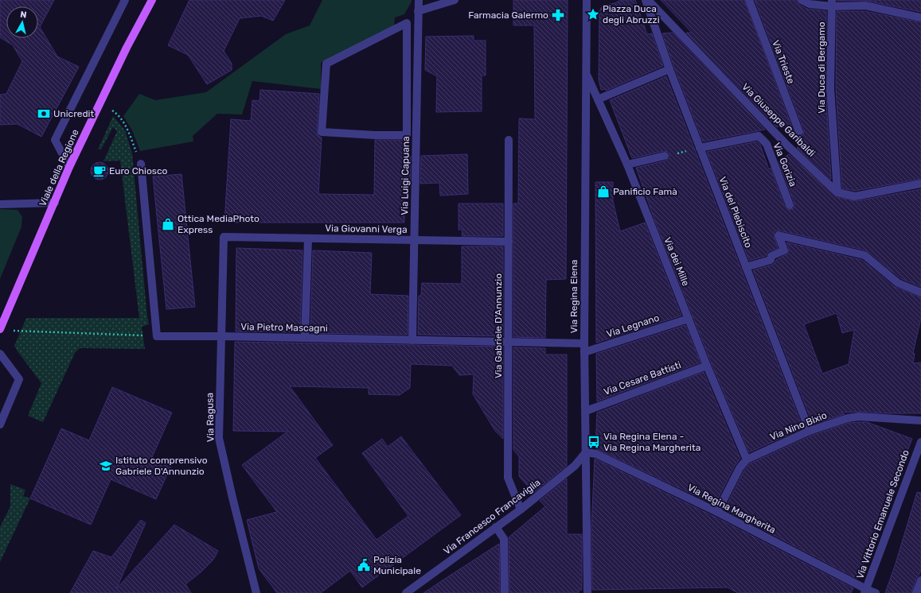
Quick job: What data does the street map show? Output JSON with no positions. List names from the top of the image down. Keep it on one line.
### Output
{"streets":{"main road":["Viale della Regione"],"street":["Via Trieste","Via Duca di Bergamo","Via Giuseppe Garibaldi","Via Gorizia","Via Luigi Capuana","Via del Plebiscito","Via Giovanni Verga","Via dei Mille","Via Regina Elena","Via Gabriele D'Annunzio","Via Legnano","Via Pietro Mascagni","Via Cesare Battisti","Via Ragusa","Via Nino Bixio","Via Regina Margherita","Via Vittorio Emanuele Secondo","Via Francesco Francaviglia"]},"crossings":[["Via Duca di Bergamo","Via Giuseppe Garibaldi"],["Via Giuseppe Garibaldi","Via del Plebiscito"],["Via Gorizia","Via del Plebiscito"],["Via Luigi Capuana","Via Giovanni Verga"],["Via Luigi Capuana","Via Pietro Mascagni"],["Via del Plebiscito","Via Nino Bixio"],["Via Giovanni Verga","Via Gabriele D'Annunzio"],["Via Giovanni Verga","Via Ragusa"],["Via dei Mille","Via Regina Elena"],["Via dei Mille","Via Legnano"],["Via dei Mille","Via Cesare Battisti"],["Via dei Mille","Via Nino Bixio"],["Via Regina Elena","Via Legnano"],["Via Regina Elena","Via Pietro Mascagni"],["Via Regina Elena","Via Cesare Battisti"],["Via Regina Elena","Via Regina Margherita"],["Via Regina Elena","Via Francesco Francaviglia"],["Via Gabriele D'Annunzio","Via Pietro Mascagni"],["Via Gabriele D'Annunzio","Via Francesco Francaviglia"],["Via Legnano","Via Pietro Mascagni"],["Via Pietro Mascagni","Via Ragusa"],["Via Nino Bixio","Via Regina Margherita"],["Via Regina Margherita","Via Vittorio Emanuele Secondo"],["Via Regina Margherita","Via Francesco Francaviglia"]],"places":{"place":["Piazza Duca degli Abruzzi"],"pharmacy":["Farmacia Galermo"],"bank":["Unicredit"],"cafe":["Euro Chiosco"],"shop":["Panificio Famà","Ottica MediaPhoto Express"],"bus stop":["Via Regina Elena - Via Regina Margherita"],"school or university":["Istituto comprensivo Gabriele D'Annunzio"],"public building":["Polizia Municipale"]},"north":"top"}
